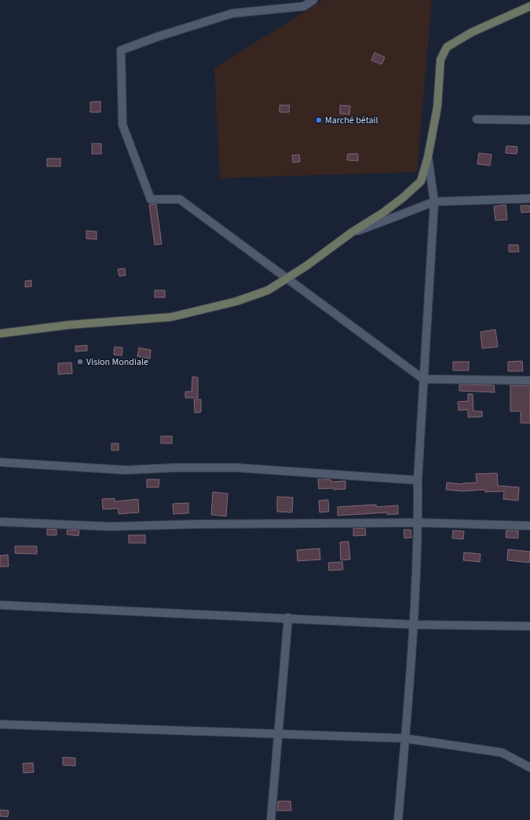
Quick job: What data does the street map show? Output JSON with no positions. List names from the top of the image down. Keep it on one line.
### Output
{"places":["Marché bétail","Vision Mondiale"]}
